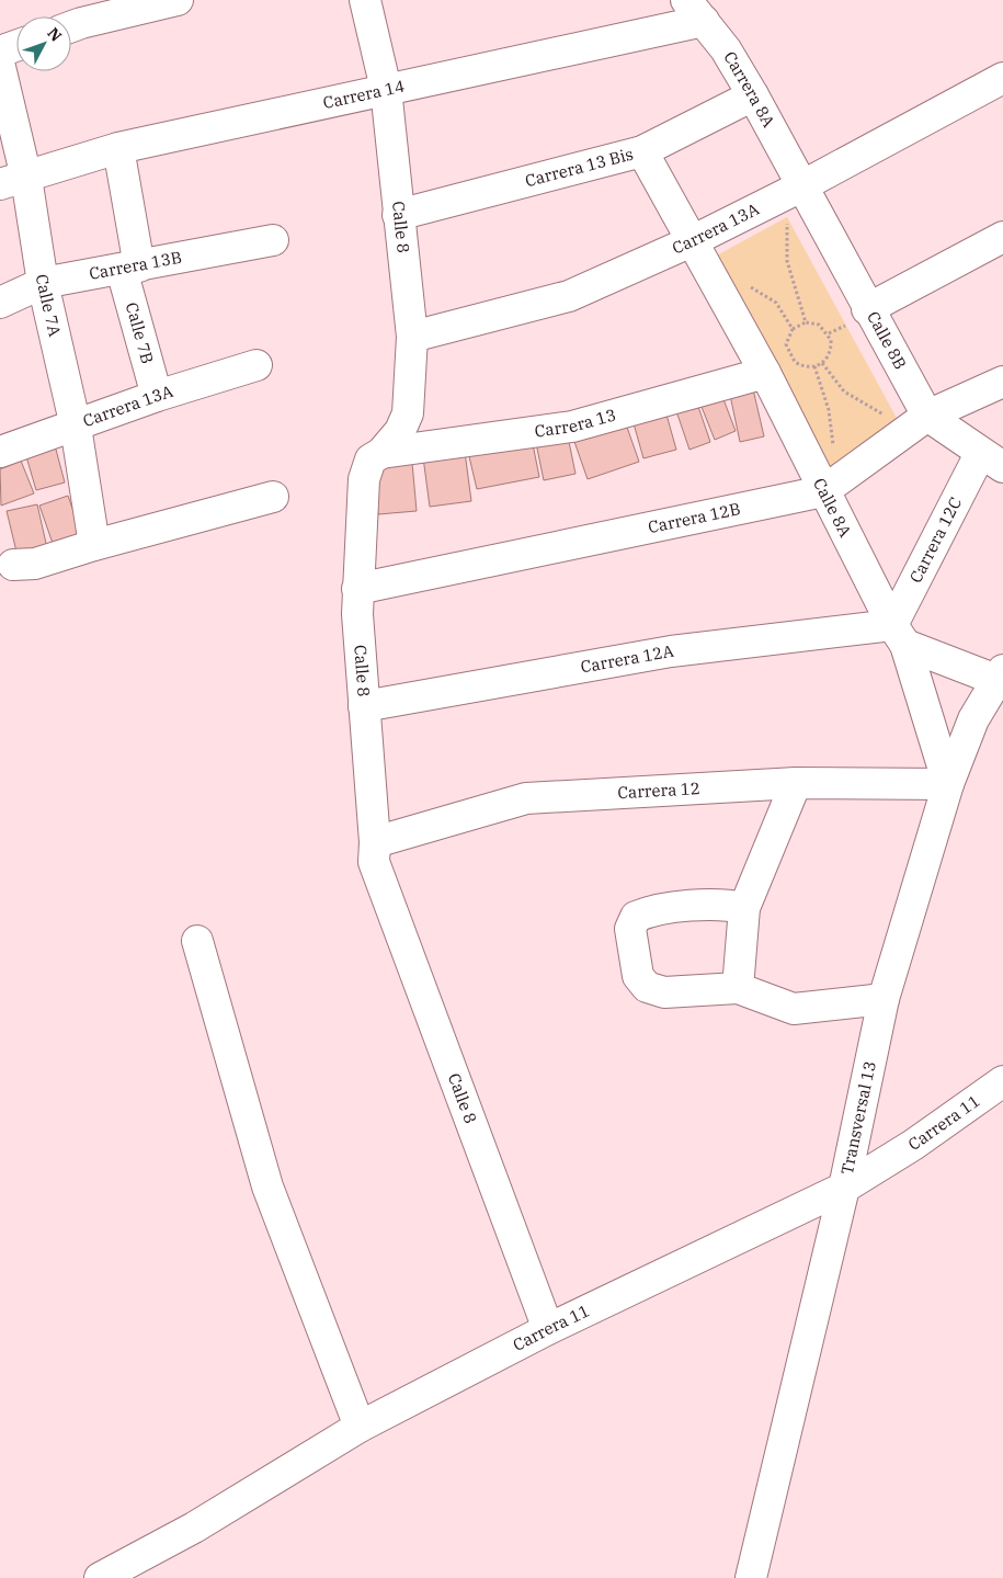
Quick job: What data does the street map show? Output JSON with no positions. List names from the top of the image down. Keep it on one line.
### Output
{"streets":{"street":["Carrera 8A","Carrera 14","Carrera 13 Bis","Calle 8","Carrera 13A","Carrera 13B","Calle 7A","Calle 7B","Calle 8B","Carrera 13","Calle 8A","Carrera 12B","Carrera 12C","Carrera 12A","Carrera 12","Transversal 13","Carrera 11"]},"crossings":[["Carrera 8A","Carrera 14"],["Carrera 8A","Carrera 13 Bis"],["Carrera 8A","Carrera 13A"],["Carrera 8A","Calle 8B"],["Carrera 14","Calle 8"],["Carrera 14","Calle 7A"],["Carrera 14","Calle 7B"],["Carrera 13 Bis","Calle 8"],["Carrera 13 Bis","Calle 8A"],["Calle 8","Carrera 13A"],["Calle 8","Carrera 13"],["Calle 8","Carrera 12B"],["Calle 8","Carrera 12A"],["Calle 8","Carrera 12"],["Calle 8","Carrera 11"],["Carrera 13A","Calle 7A"],["Carrera 13A","Calle 7B"],["Carrera 13A","Calle 8B"],["Carrera 13A","Calle 8A"],["Carrera 13B","Calle 7A"],["Carrera 13B","Calle 7B"],["Calle 8B","Carrera 12B"],["Calle 8B","Carrera 12C"],["Carrera 13","Calle 8A"],["Calle 8A","Carrera 12B"],["Calle 8A","Carrera 12C"],["Calle 8A","Carrera 12A"],["Calle 8A","Carrera 12"],["Calle 8A","Transversal 13"],["Carrera 12C","Carrera 12A"],["Carrera 12","Transversal 13"],["Transversal 13","Carrera 11"]],"north":"top right"}
